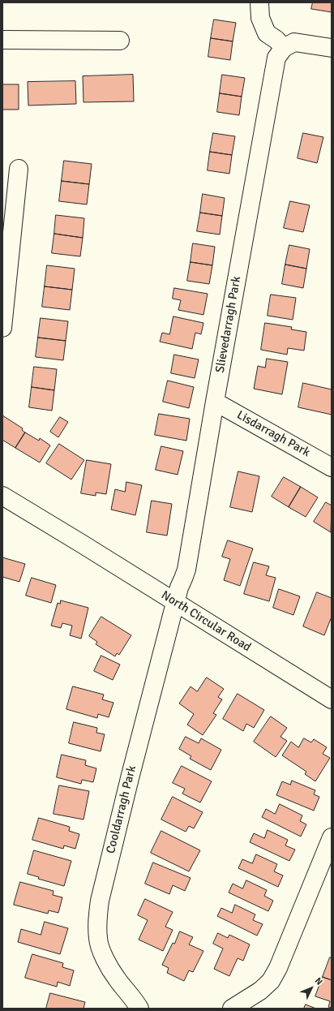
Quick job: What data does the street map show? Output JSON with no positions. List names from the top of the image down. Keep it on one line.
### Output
{"streets":{"main road":["Slievedarragh Park","Lisdarragh Park","North Circular Road","Cooldarragh Park"]},"crossings":[["Slievedarragh Park","Lisdarragh Park"],["Slievedarragh Park","North Circular Road"],["Slievedarragh Park","Cooldarragh Park"],["North Circular Road","Cooldarragh Park"]],"north":"top right"}
